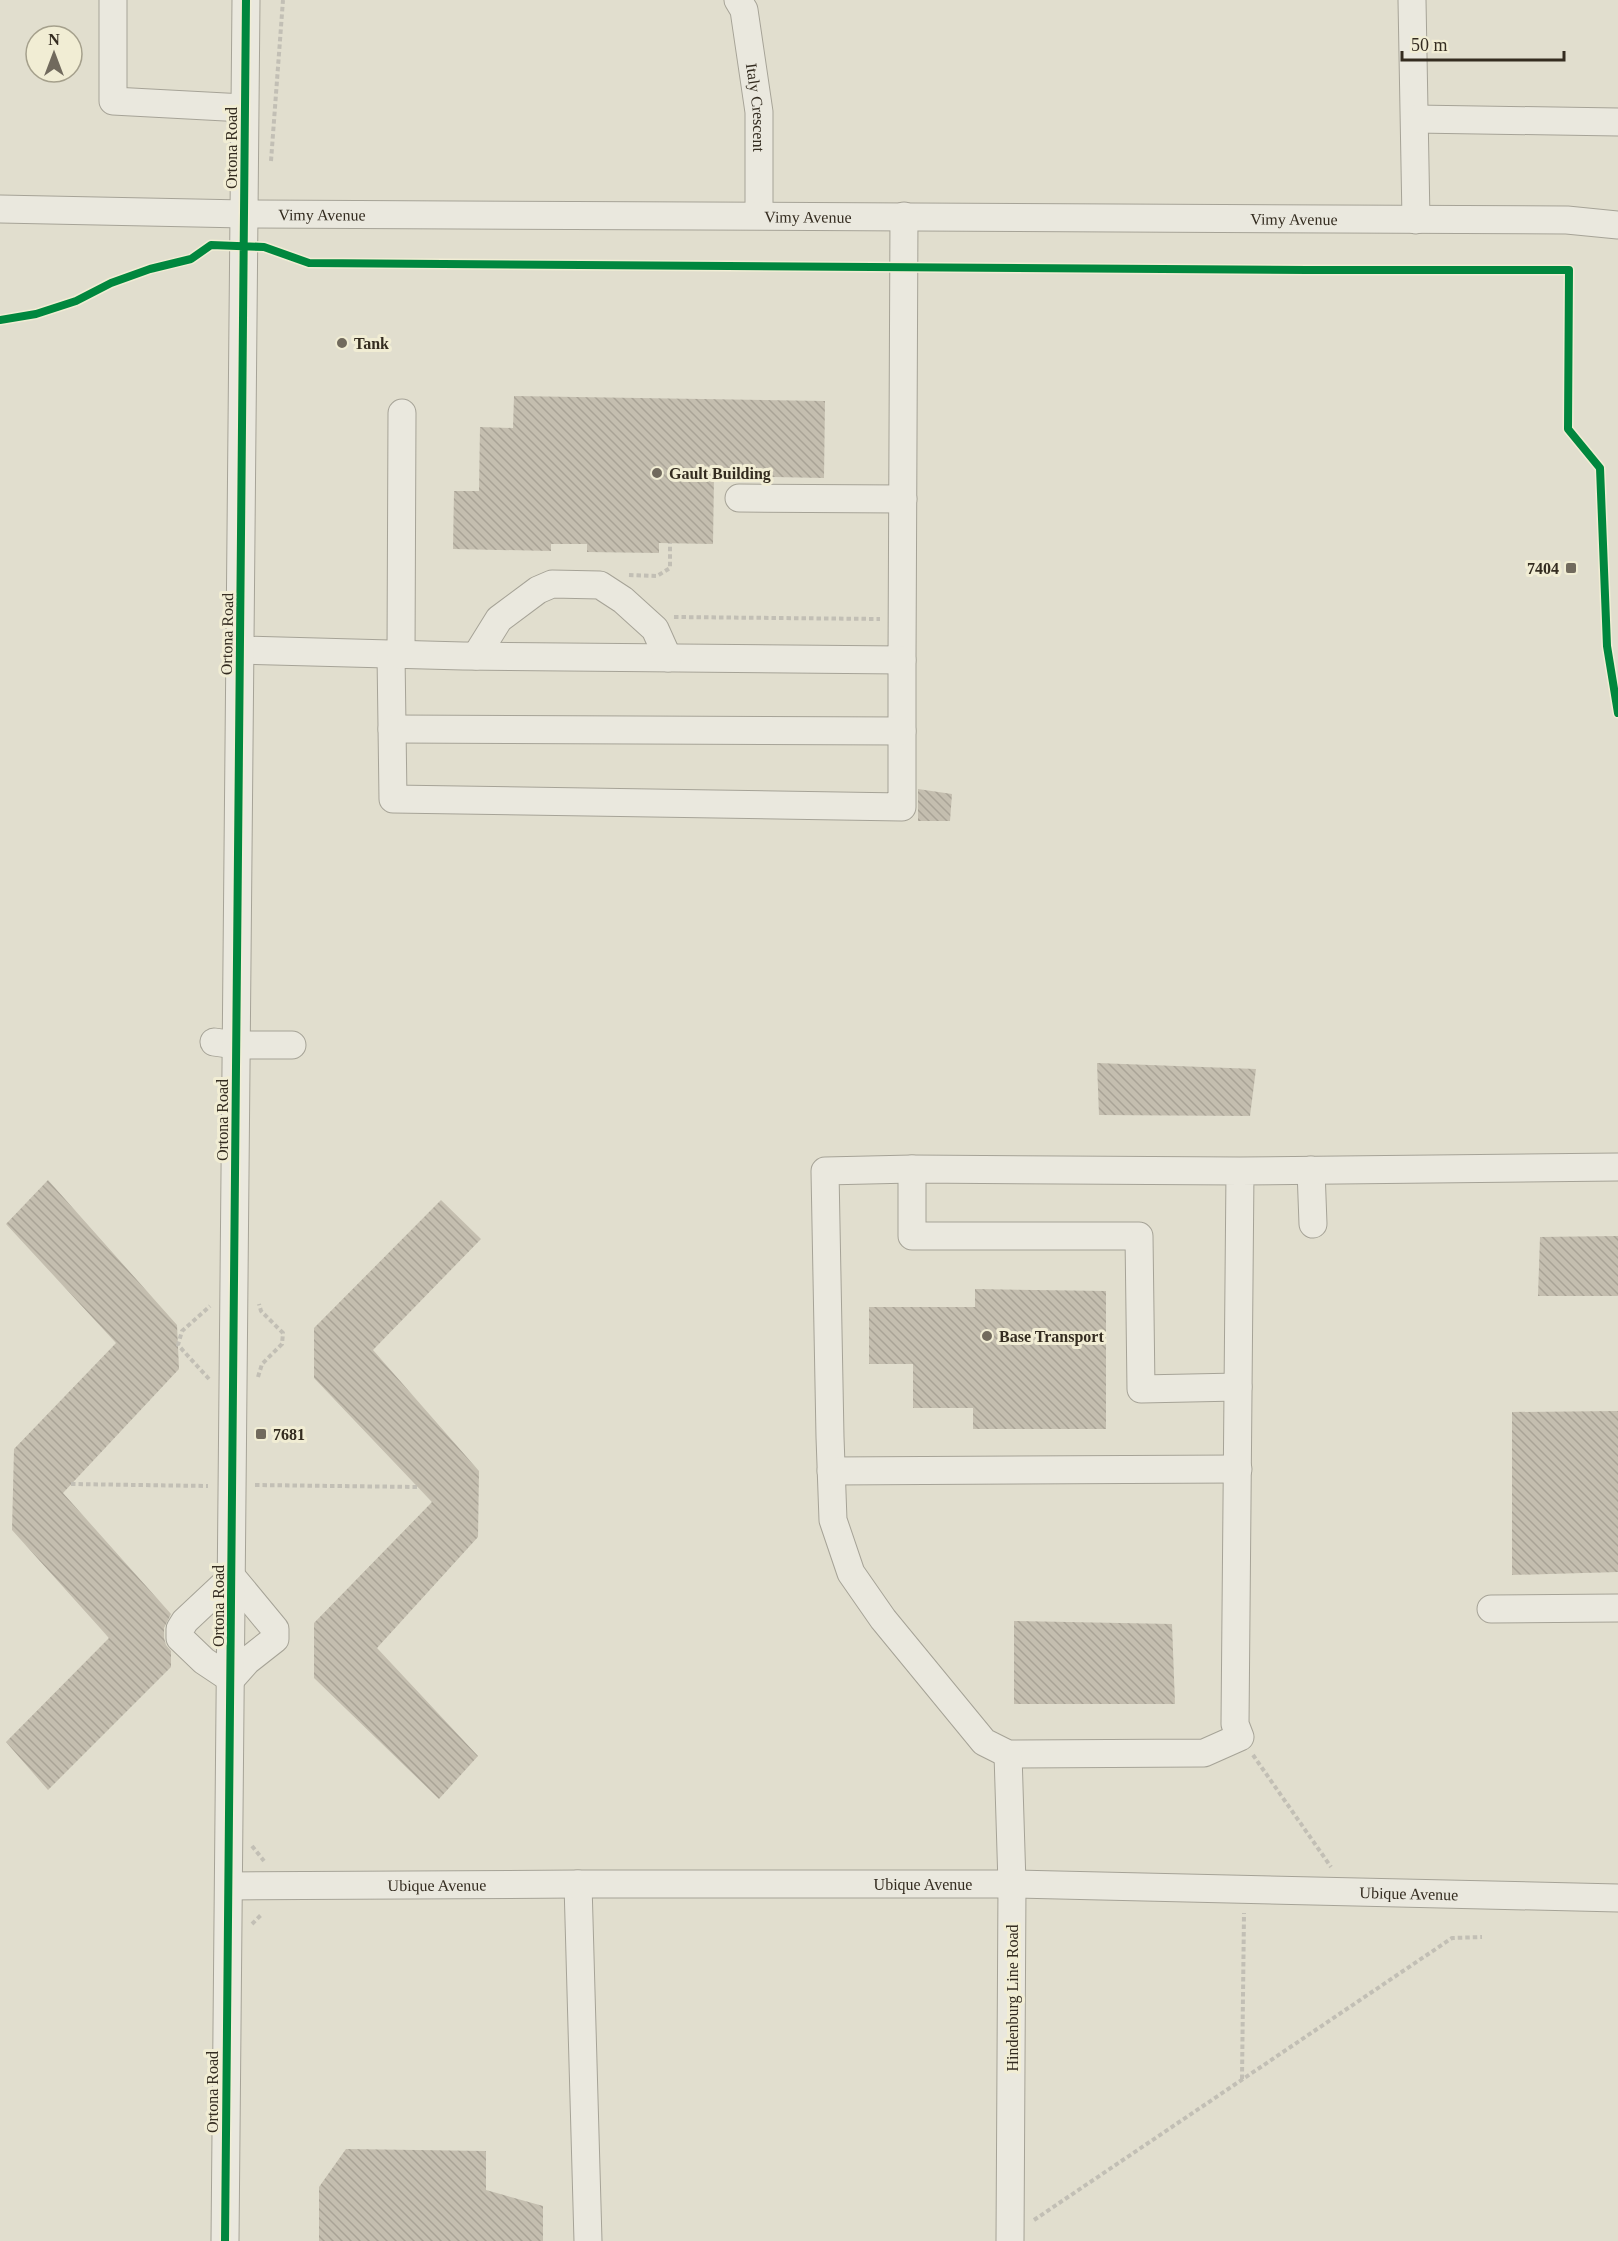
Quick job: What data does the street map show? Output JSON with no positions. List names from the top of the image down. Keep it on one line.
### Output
{"streets":{"street":["Italy Crescent","Ortona Road","Vimy Avenue","Ubique Avenue","Hindenburg Line Road"]},"crossings":[["Italy Crescent","Vimy Avenue"],["Ortona Road","Vimy Avenue"],["Ortona Road","Ubique Avenue"],["Ubique Avenue","Hindenburg Line Road"]],"places":{"other":["Tank","Gault Building","Base Transport"],"transit":["7404","7681"]},"scale_bar":"50 m","north":"top"}
